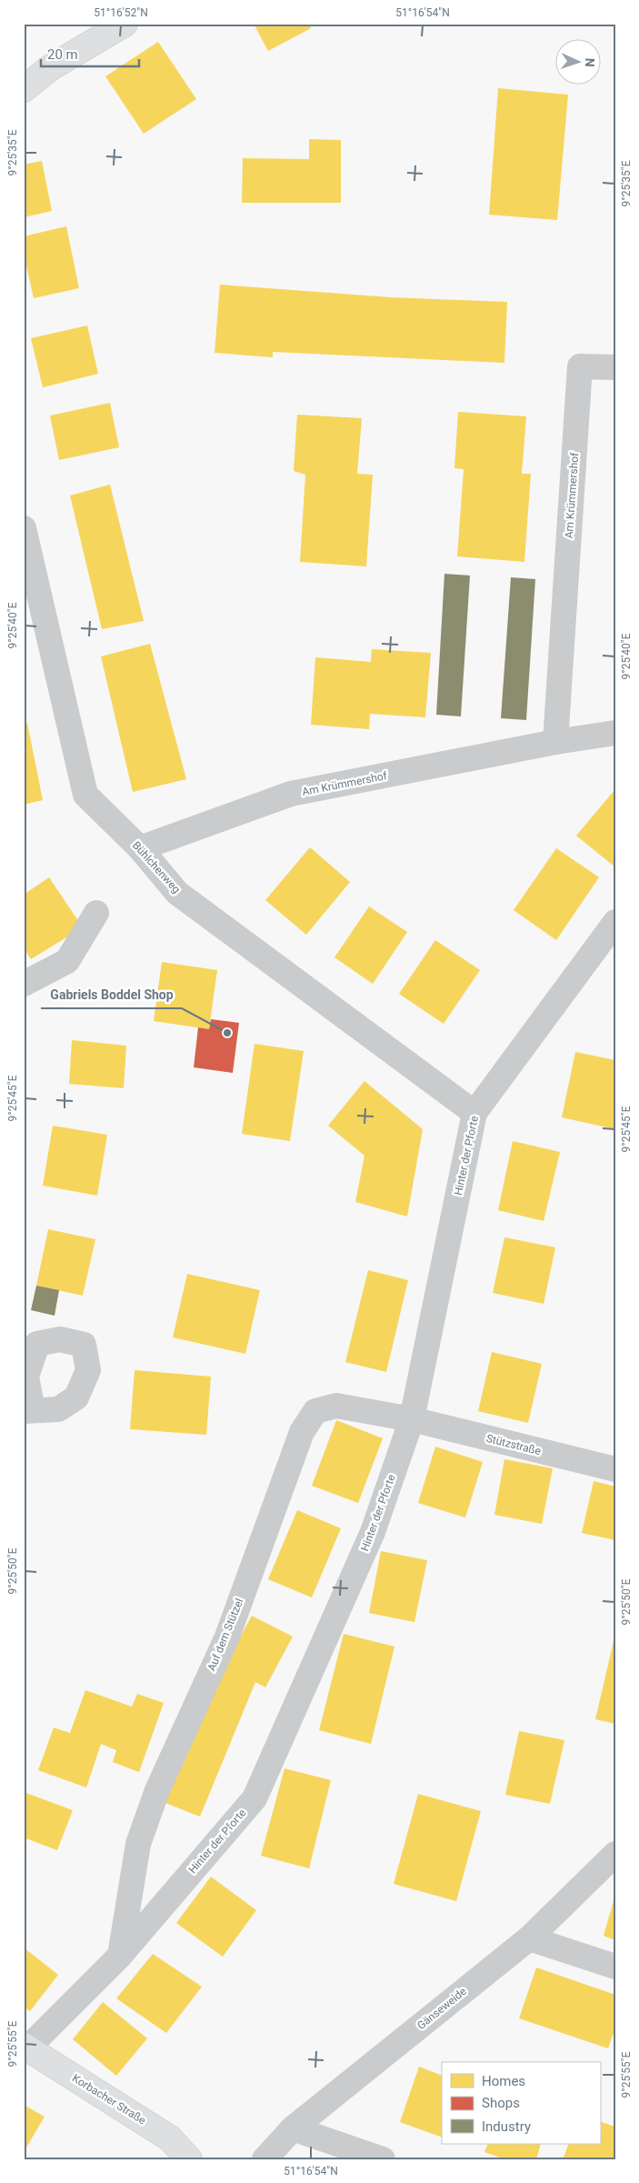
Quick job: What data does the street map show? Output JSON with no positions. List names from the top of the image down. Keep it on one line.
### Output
{"streets":{"street":["Am Krümmershof","Bühlchenweg","Hinter der Pforte","Stützstraße","Auf dem Stützel","Gänseweide","Korbacher Straße"]},"crossings":[["Am Krümmershof","Bühlchenweg"],["Bühlchenweg","Hinter der Pforte"],["Hinter der Pforte","Stützstraße"],["Hinter der Pforte","Auf dem Stützel"],["Hinter der Pforte","Korbacher Straße"],["Stützstraße","Auf dem Stützel"]],"places":["Gabriels Boddel Shop"],"legend":["Homes","Shops","Industry"],"scale_bar":"20 m","north":"right","coordinates":["51°16'52\"N","51°16'54\"N","9°25'35\"E","9°25'40\"E","9°25'45\"E","9°25'50\"E","9°25'55\"E"]}
